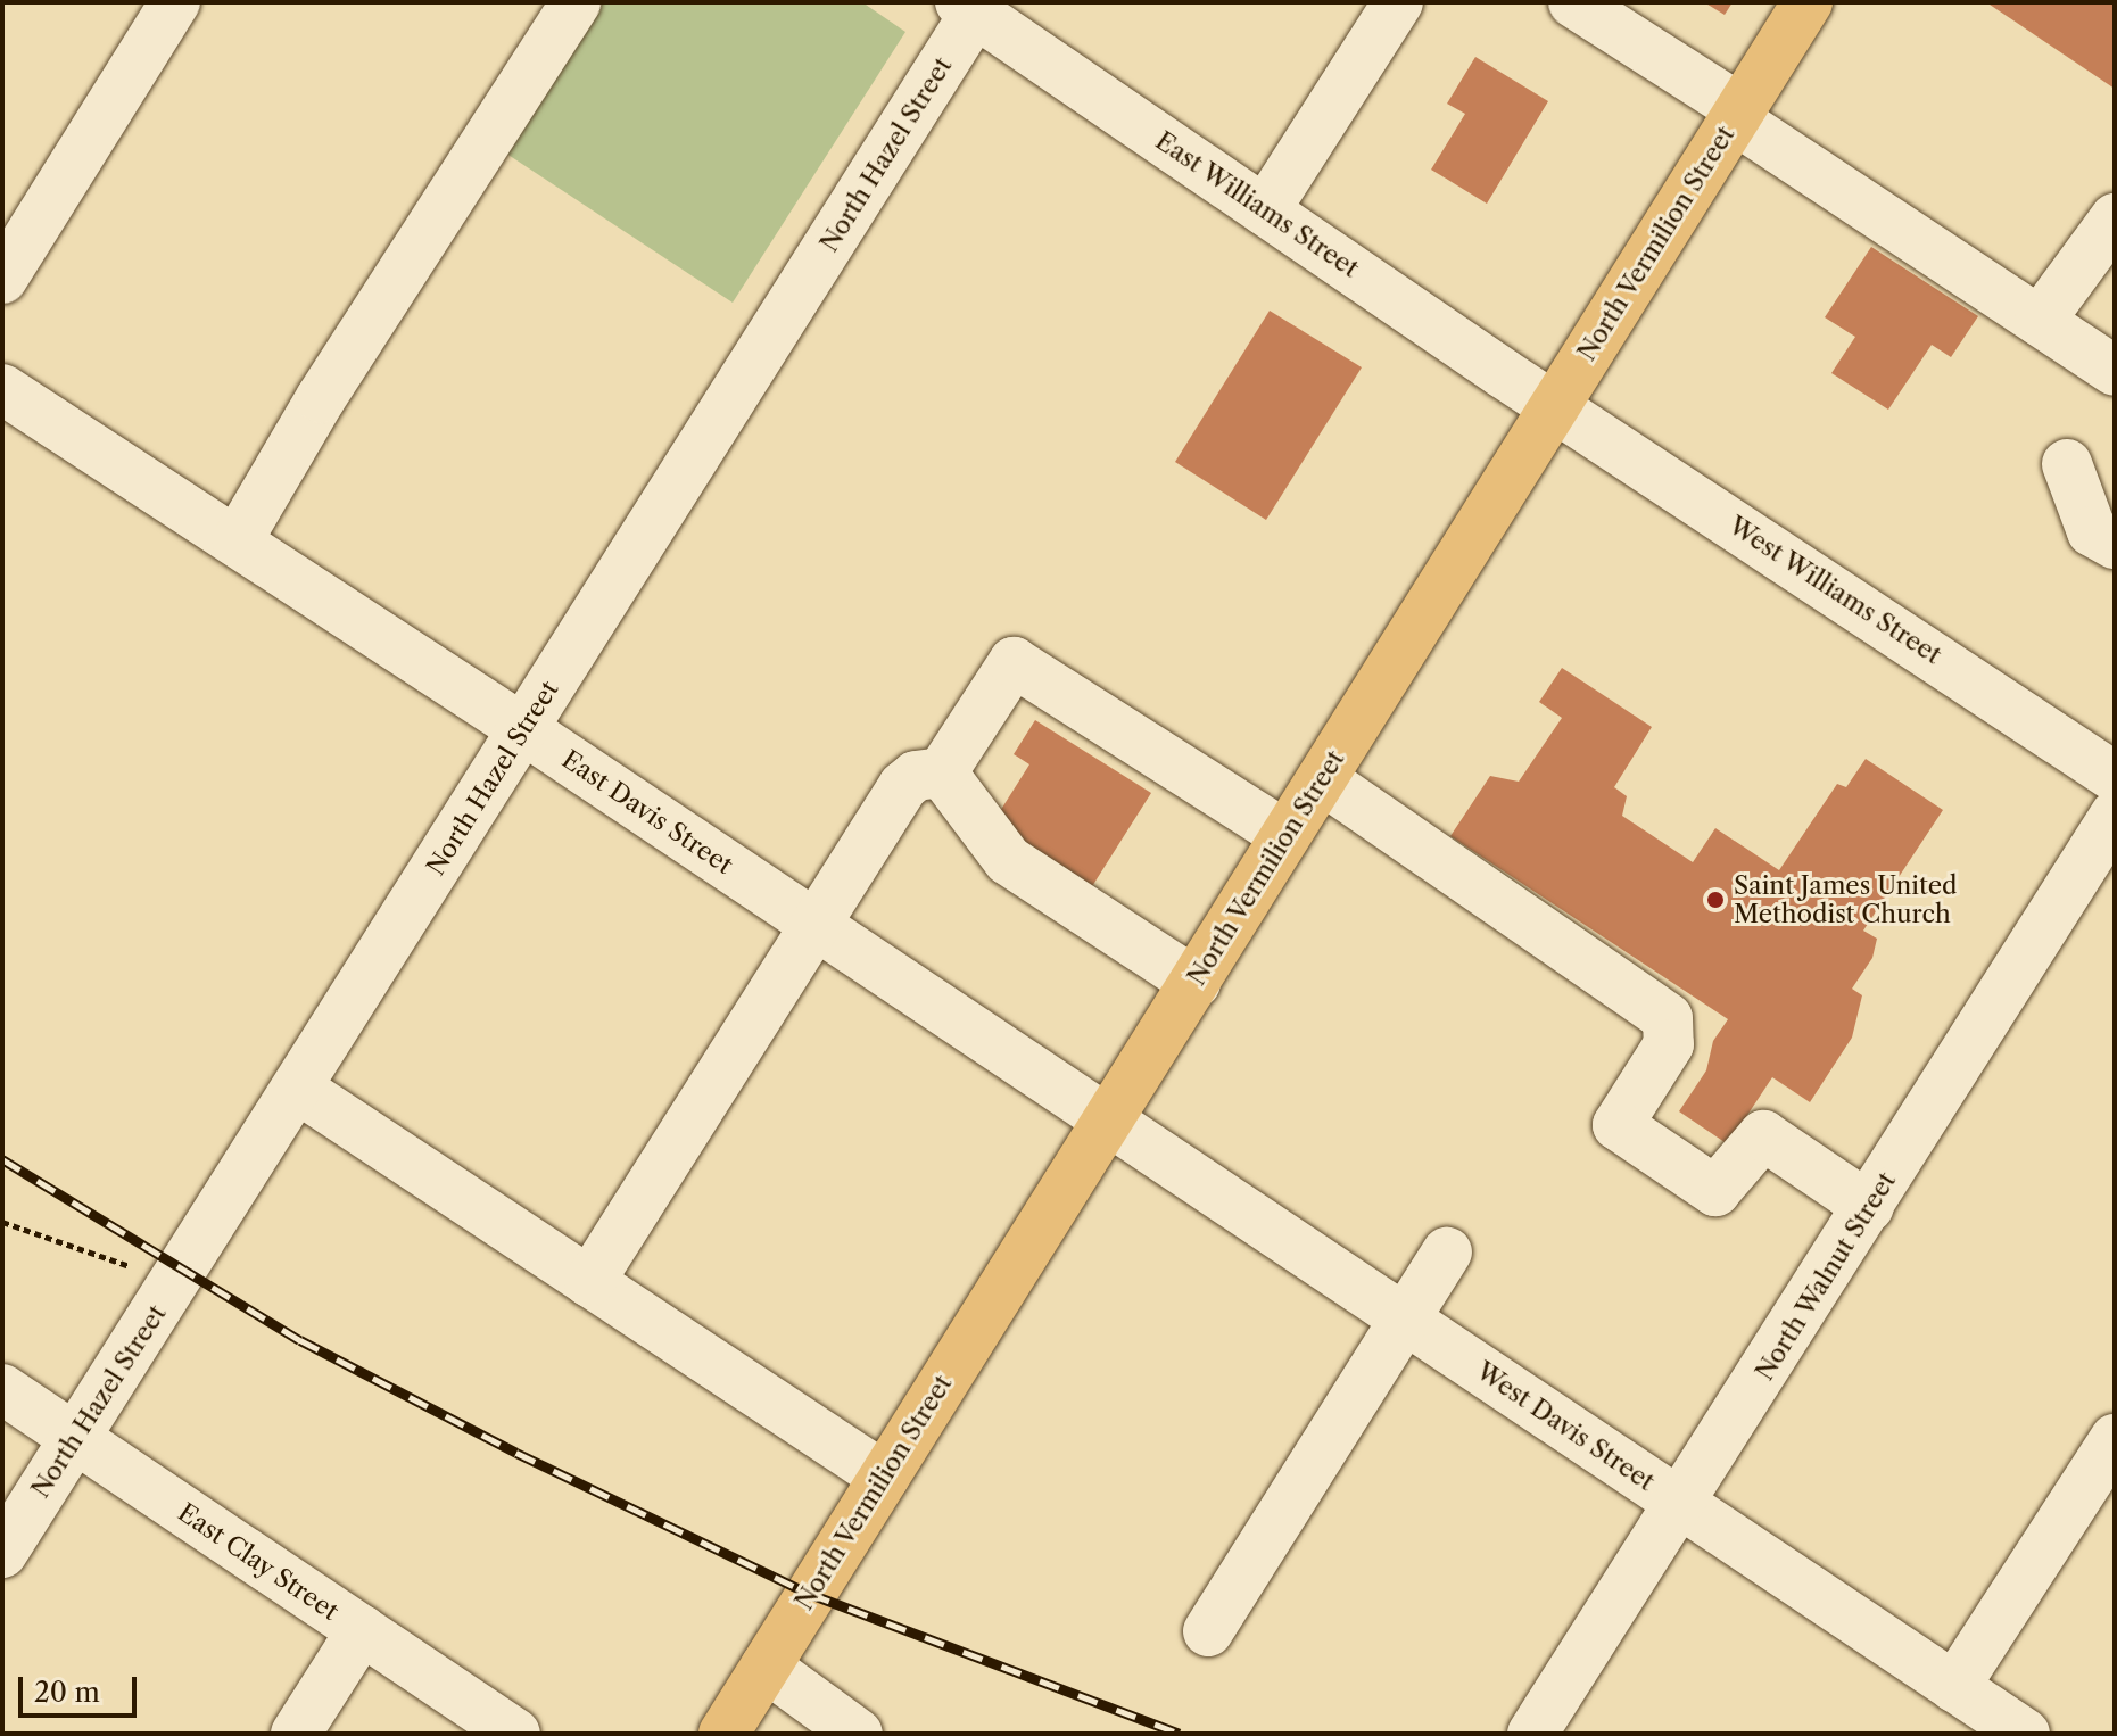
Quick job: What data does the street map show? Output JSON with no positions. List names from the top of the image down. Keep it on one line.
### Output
{"streets":{"main road":["North Vermilion Street"],"street":["North Hazel Street","East Williams Street","West Williams Street","East Davis Street","North Walnut Street","West Davis Street","East Clay Street"]},"crossings":[["North Hazel Street","East Williams Street"],["North Hazel Street","East Davis Street"],["North Hazel Street","East Clay Street"],["East Williams Street","North Vermilion Street"],["East Williams Street","West Williams Street"],["North Vermilion Street","West Williams Street"],["North Vermilion Street","East Davis Street"],["North Vermilion Street","West Davis Street"],["East Davis Street","West Davis Street"],["North Walnut Street","West Davis Street"]],"places":["Saint James United Methodist Church"],"scale_bar":"20 m"}
